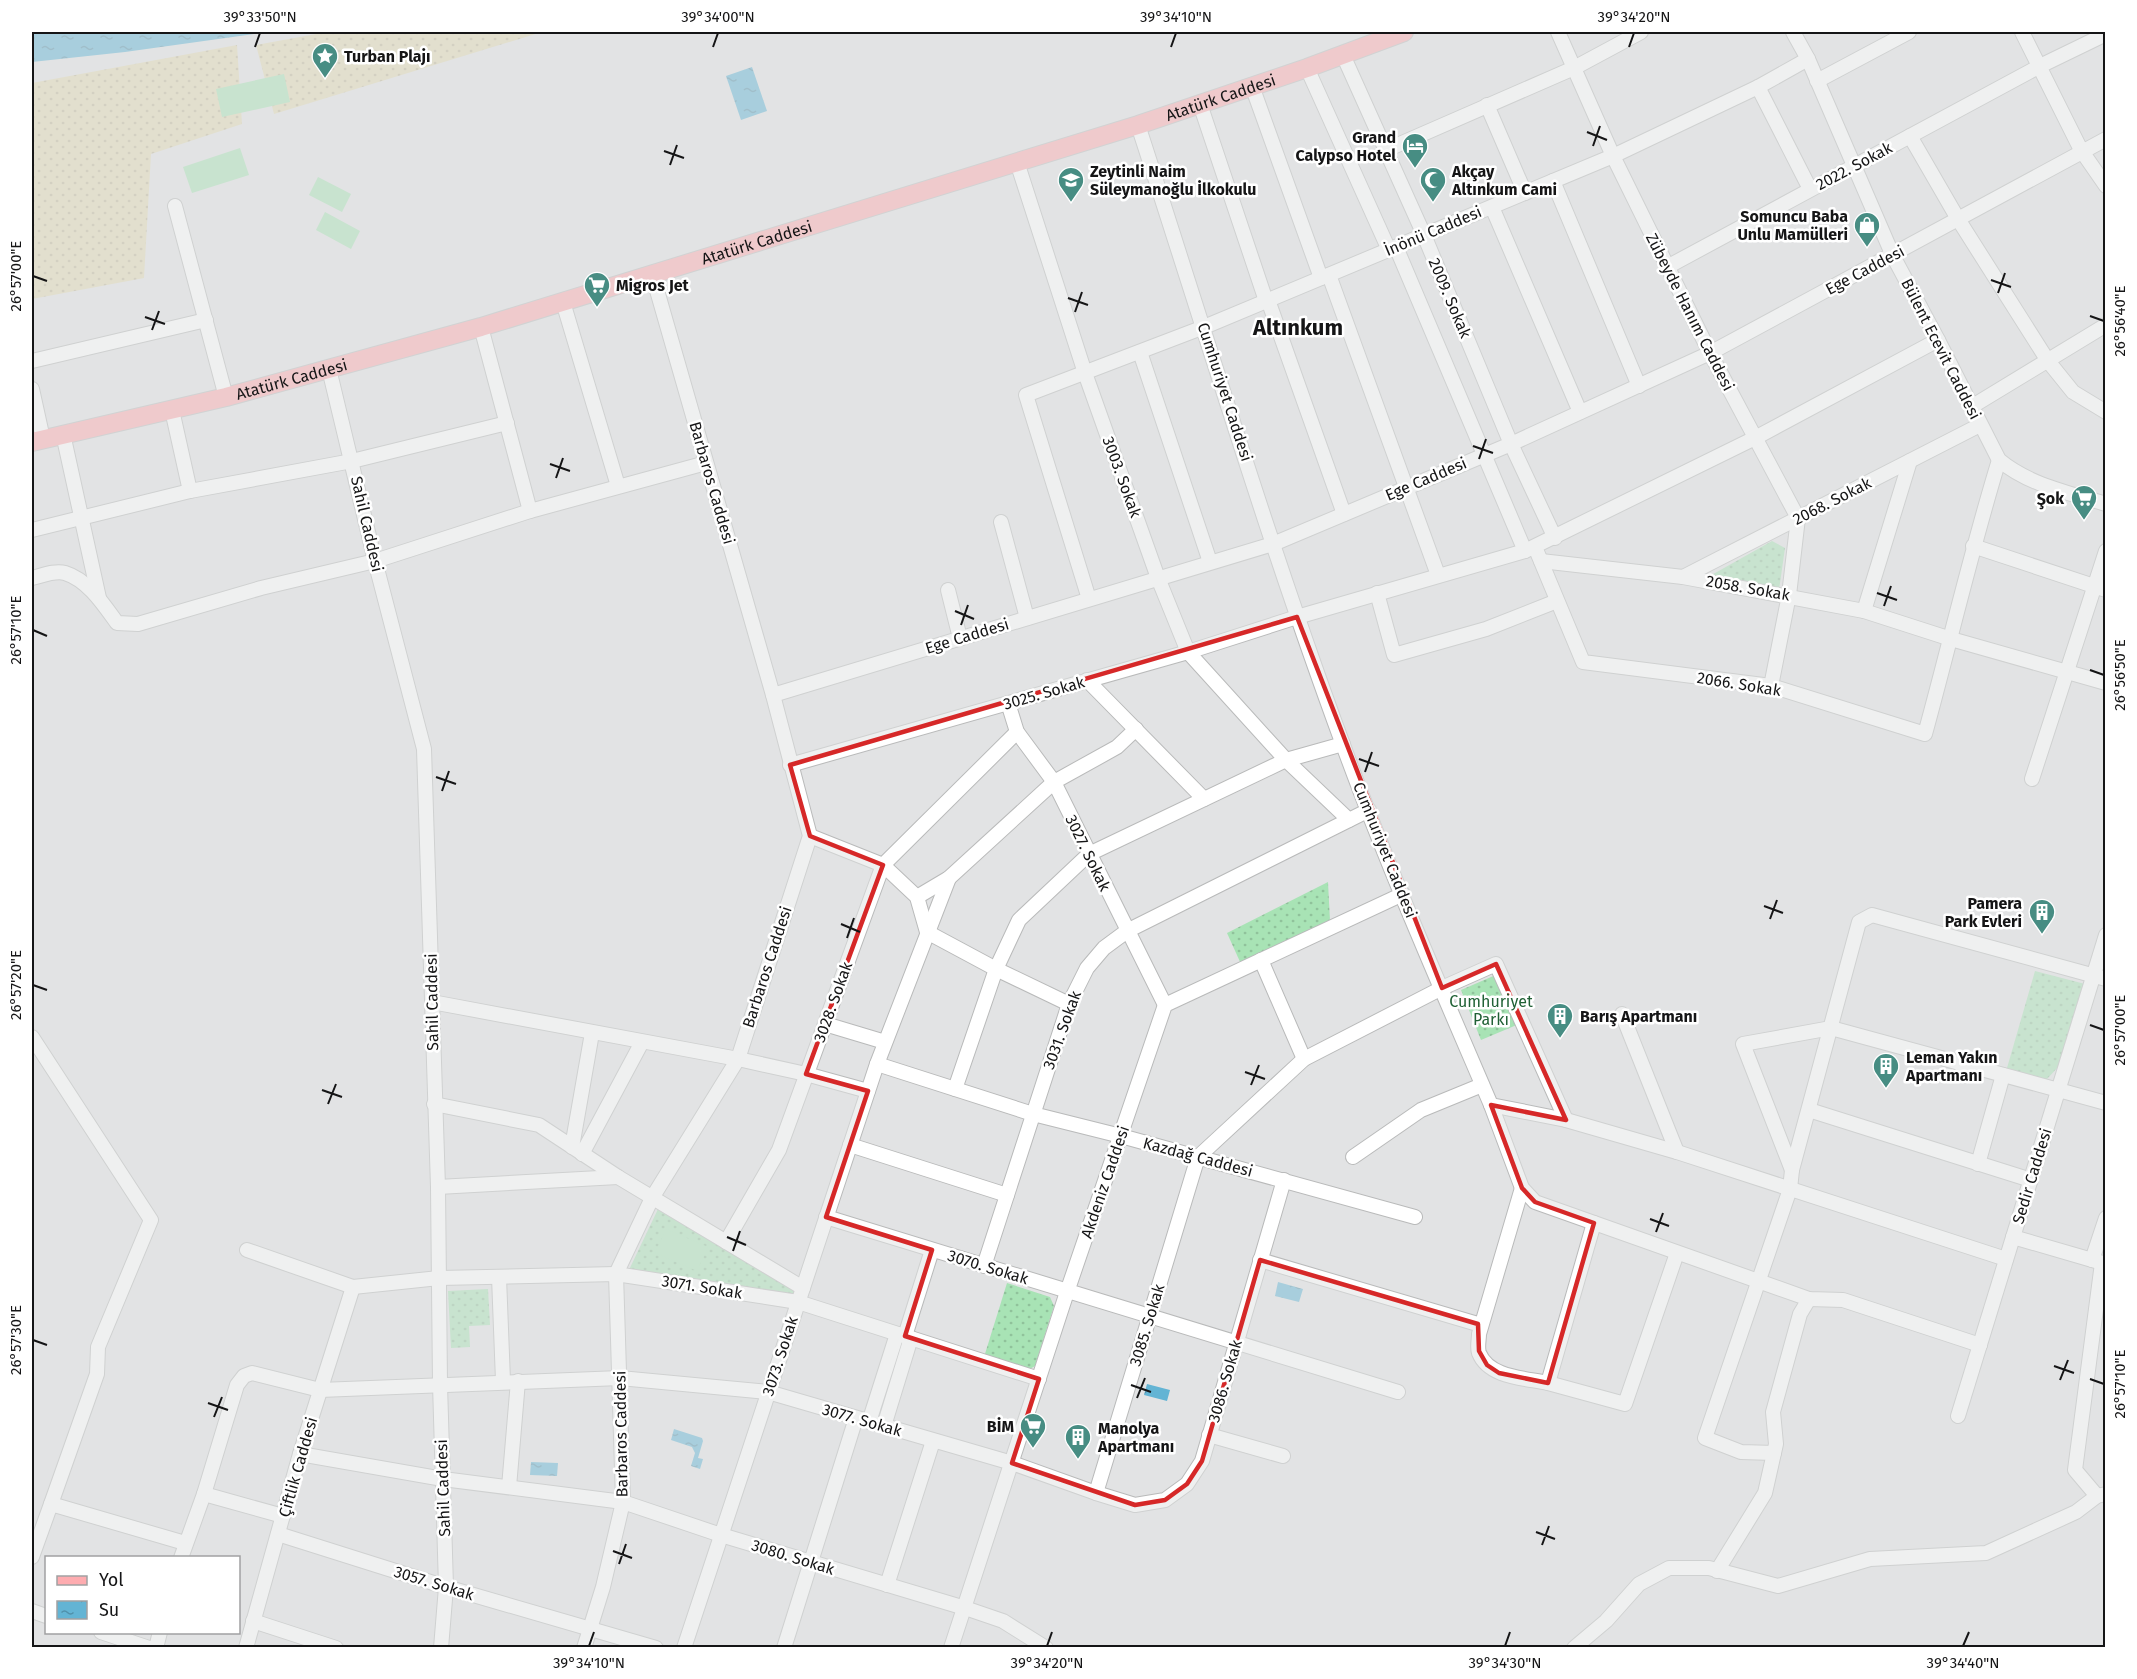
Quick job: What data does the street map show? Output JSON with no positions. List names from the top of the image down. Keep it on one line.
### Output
{"streets":{"main road":["Atatürk Caddesi"],"street":["2022. Sokak","İnönü Caddesi","Ege Caddesi","2009. Sokak","Zübeyde Hanım Caddesi","Bülent Ecevit Caddesi","Cumhuriyet Caddesi","3003. Sokak","Barbaros Caddesi","2068. Sokak","Sahil Caddesi","2058. Sokak","2066. Sokak","3025. Sokak","3027. Sokak","3028. Sokak","3031. Sokak","Kazdağ Caddesi","Sedir Caddesi","Akdeniz Caddesi","3070. Sokak","3071. Sokak","3085. Sokak","3073. Sokak","3086. Sokak","3077. Sokak","Çiftlik Caddesi","3080. Sokak","3057. Sokak"]},"crossings":[["Atatürk Caddesi","2009. Sokak"],["Atatürk Caddesi","Cumhuriyet Caddesi"],["Atatürk Caddesi","3003. Sokak"],["Atatürk Caddesi","Barbaros Caddesi"],["Atatürk Caddesi","Sahil Caddesi"],["2022. Sokak","Zübeyde Hanım Caddesi"],["2022. Sokak","Bülent Ecevit Caddesi"],["İnönü Caddesi","Ege Caddesi"],["İnönü Caddesi","2009. Sokak"],["İnönü Caddesi","Zübeyde Hanım Caddesi"],["İnönü Caddesi","Bülent Ecevit Caddesi"],["İnönü Caddesi","Cumhuriyet Caddesi"],["İnönü Caddesi","3003. Sokak"],["Ege Caddesi","2009. Sokak"],["Ege Caddesi","Zübeyde Hanım Caddesi"],["Ege Caddesi","Bülent Ecevit Caddesi"],["Ege Caddesi","Cumhuriyet Caddesi"],["Ege Caddesi","3003. Sokak"],["Ege Caddesi","Barbaros Caddesi"],["2009. Sokak","3025. Sokak"],["Zübeyde Hanım Caddesi","2068. Sokak"],["Zübeyde Hanım Caddesi","3025. Sokak"],["Bülent Ecevit Caddesi","2068. Sokak"],["Bülent Ecevit Caddesi","3025. Sokak"],["Cumhuriyet Caddesi","3025. Sokak"],["Cumhuriyet Caddesi","3031. Sokak"],["3003. Sokak","3025. Sokak"],["3003. Sokak","3031. Sokak"],["Barbaros Caddesi","3025. Sokak"],["Barbaros Caddesi","3071. Sokak"],["Barbaros Caddesi","3077. Sokak"],["Barbaros Caddesi","3080. Sokak"],["Barbaros Caddesi","3057. Sokak"],["2068. Sokak","2058. Sokak"],["Sahil Caddesi","3071. Sokak"],["Sahil Caddesi","3077. Sokak"],["Sahil Caddesi","3080. Sokak"],["Sahil Caddesi","3057. Sokak"],["2058. Sokak","2066. Sokak"],["3025. Sokak","3027. Sokak"],["3027. Sokak","3028. Sokak"],["3027. Sokak","3031. Sokak"],["3027. Sokak","Akdeniz Caddesi"],["3031. Sokak","Kazdağ Caddesi"],["3031. Sokak","3070. Sokak"],["Kazdağ Caddesi","Akdeniz Caddesi"],["Kazdağ Caddesi","3085. Sokak"],["Kazdağ Caddesi","3073. Sokak"],["Kazdağ Caddesi","3086. Sokak"],["Akdeniz Caddesi","3070. Sokak"],["Akdeniz Caddesi","3071. Sokak"],["Akdeniz Caddesi","3077. Sokak"],["Akdeniz Caddesi","3080. Sokak"],["3070. Sokak","3085. Sokak"],["3070. Sokak","3073. Sokak"],["3070. Sokak","3086. Sokak"],["3071. Sokak","3073. Sokak"],["3071. Sokak","Çiftlik Caddesi"],["3085. Sokak","3086. Sokak"],["3085. Sokak","3077. Sokak"],["3073. Sokak","3077. Sokak"],["3073. Sokak","3080. Sokak"],["3086. Sokak","3077. Sokak"],["3077. Sokak","Çiftlik Caddesi"],["Çiftlik Caddesi","3080. Sokak"],["Çiftlik Caddesi","3057. Sokak"]],"districts":["Altınkum"],"parks":["Cumhuriyet Parkı"],"places":{"place":["Turban Plajı"],"hotel":["Grand Calypso Hotel"],"school or university":["Zeytinli Naim Süleymanoğlu İlkokulu"],"mosque":["Akçay Altınkum Cami"],"shop":["Somuncu Baba Unlu Mamülleri"],"supermarket":["Migros Jet","Şok","BİM"],"building":["Pamera Park Evleri","Barış Apartmanı","Leman Yakın Apartmanı","Manolya Apartmanı"]},"legend":["Yol","Su"],"coordinates":["39°33'50\"N","39°34'00\"N","39°34'10\"N","39°34'20\"N","26°57'00\"E","26°56'40\"E","26°57'10\"E","26°56'50\"E","26°57'20\"E","26°57'30\"E","39°34'30\"N","39°34'40\"N"]}
